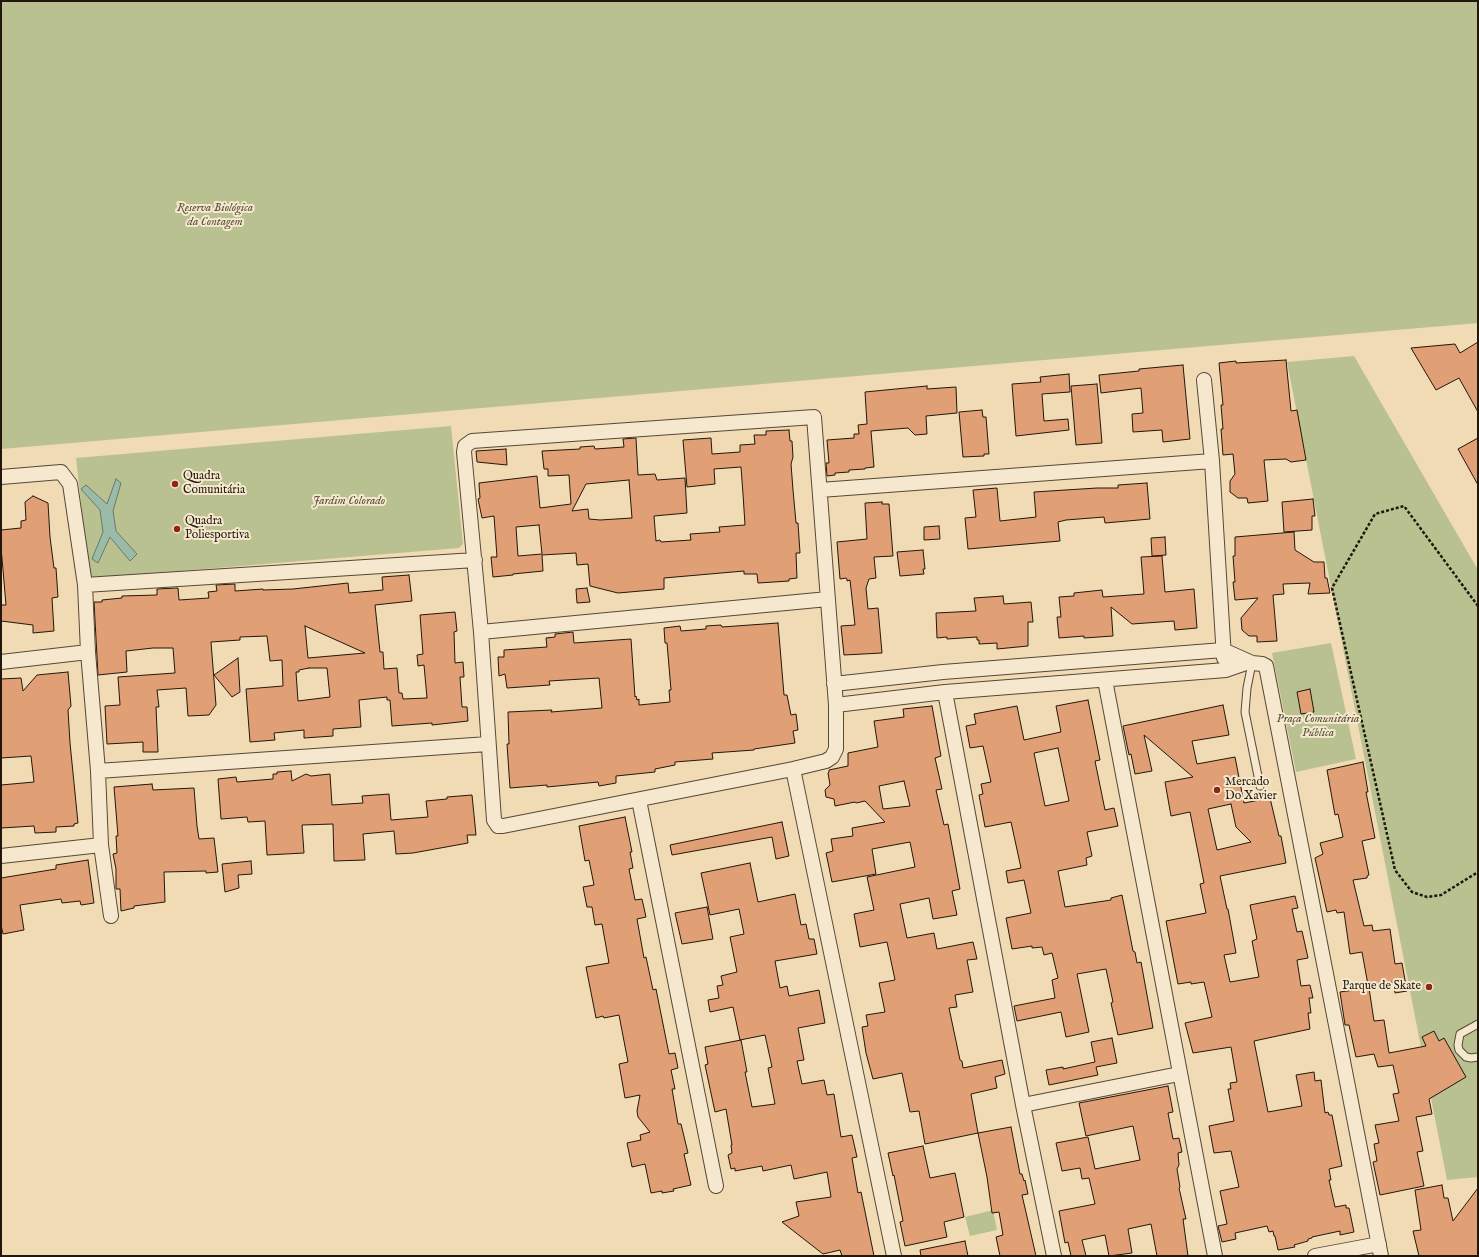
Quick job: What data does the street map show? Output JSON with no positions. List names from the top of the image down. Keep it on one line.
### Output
{"parks":["Reserva Biológica da Contagem","Jardim Colorado","Praça Comunitária Pública"],"places":["Quadra Comunitária","Quadra Poliesportiva","Mercado Do Xavier","Parque de Skate"]}
